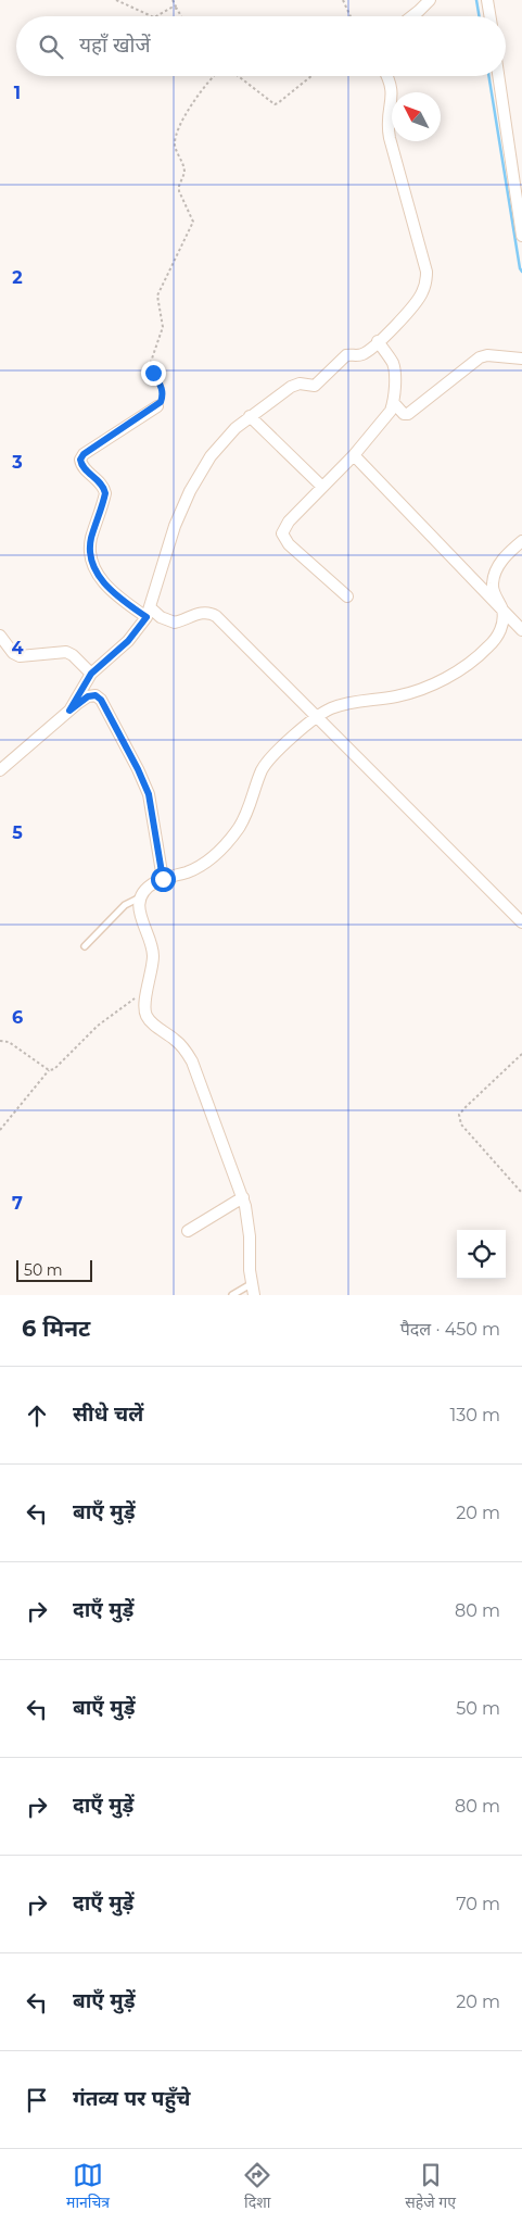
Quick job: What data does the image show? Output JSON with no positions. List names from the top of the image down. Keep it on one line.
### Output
{"scale_bar":"50 m","north":"top left","page":{"search":"यहाँ खोजें","scale":"50 m","heading":["6 मिनट","पैदल · 450 m"],"list":[["सीधे चलें","130 m"],["बाएँ मुड़ें","20 m"],["दाएँ मुड़ें","80 m"],["बाएँ मुड़ें","50 m"],["दाएँ मुड़ें","80 m"],["दाएँ मुड़ें","70 m"],["बाएँ मुड़ें","20 m"],"गंतव्य पर पहुँचे"],"nav":["मानचित्र","दिशा","सहेजे गए"]},"grid":{"rows":["1","2","3","4","5","6","7"]}}
